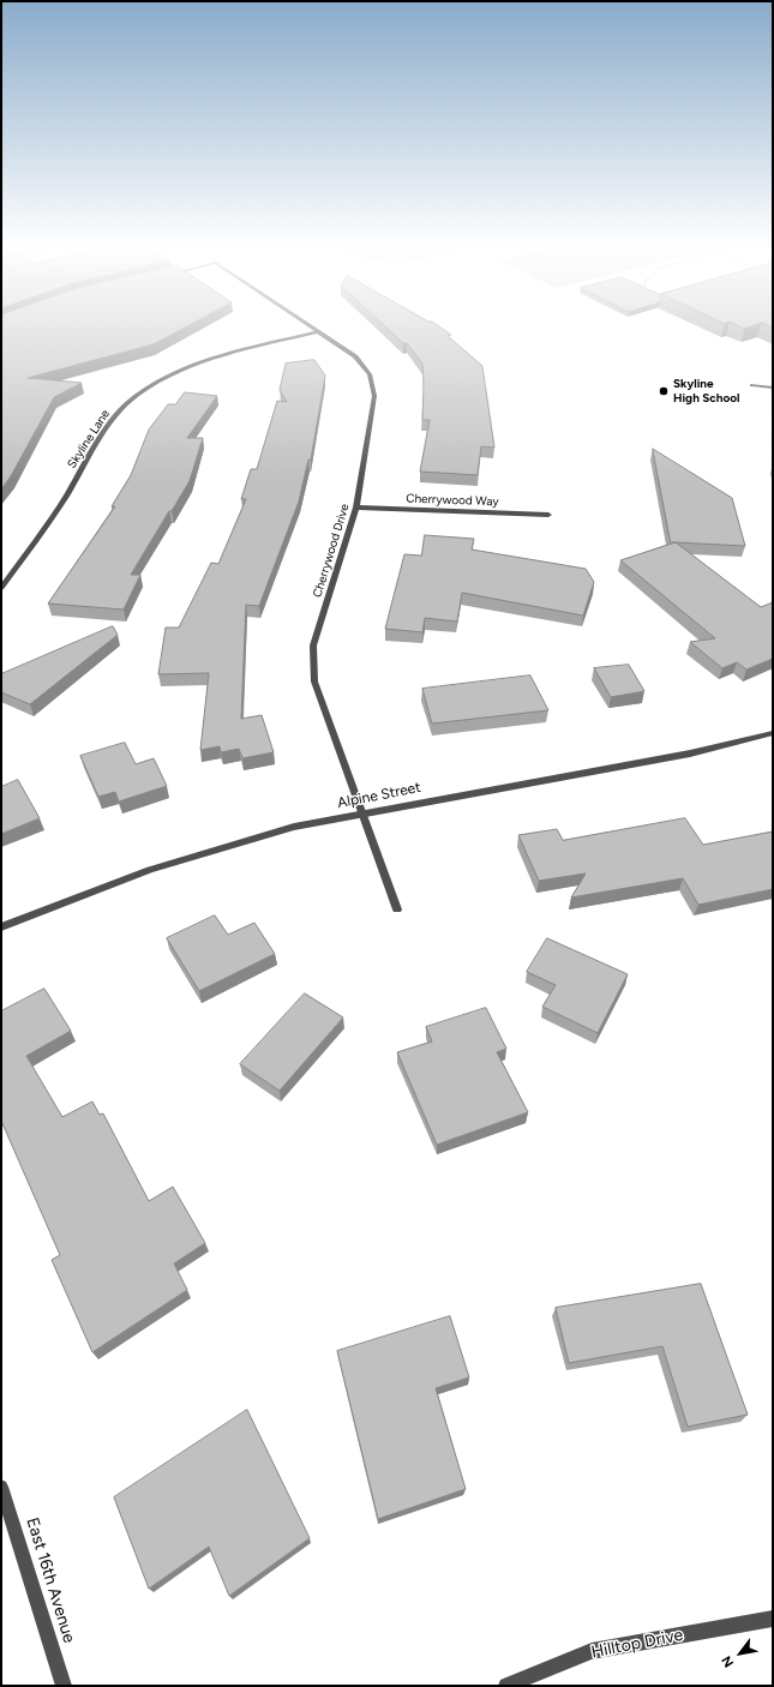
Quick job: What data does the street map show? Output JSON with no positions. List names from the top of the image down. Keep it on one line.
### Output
{"streets":{"street":["Skyline Lane","Cherrywood Way","Cherrywood Drive","Alpine Street","East 16th Avenue","Hilltop Drive"]},"crossings":[["Skyline Lane","Cherrywood Drive"],["Cherrywood Way","Cherrywood Drive"],["Cherrywood Drive","Alpine Street"]],"places":["Skyline High School"],"north":"bottom left"}
